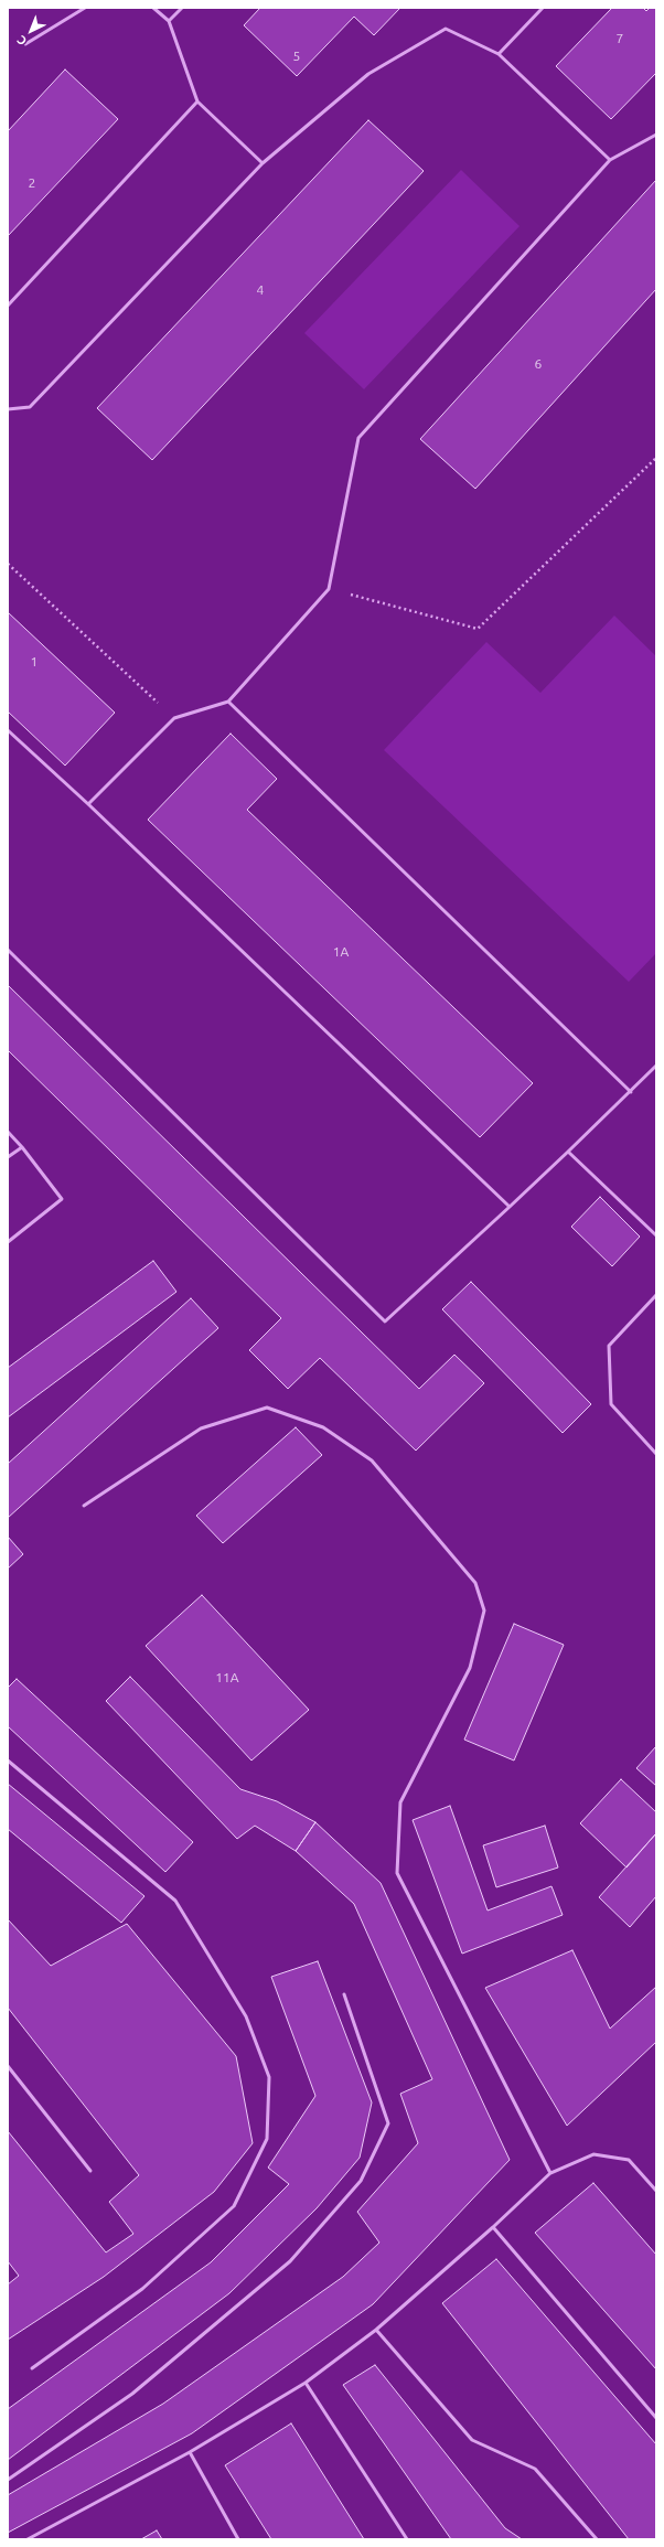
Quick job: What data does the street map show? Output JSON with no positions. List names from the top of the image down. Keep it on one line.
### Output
{"house_numbers":["7","5","2","4","6","1","1А","11А"],"north":"bottom left"}
